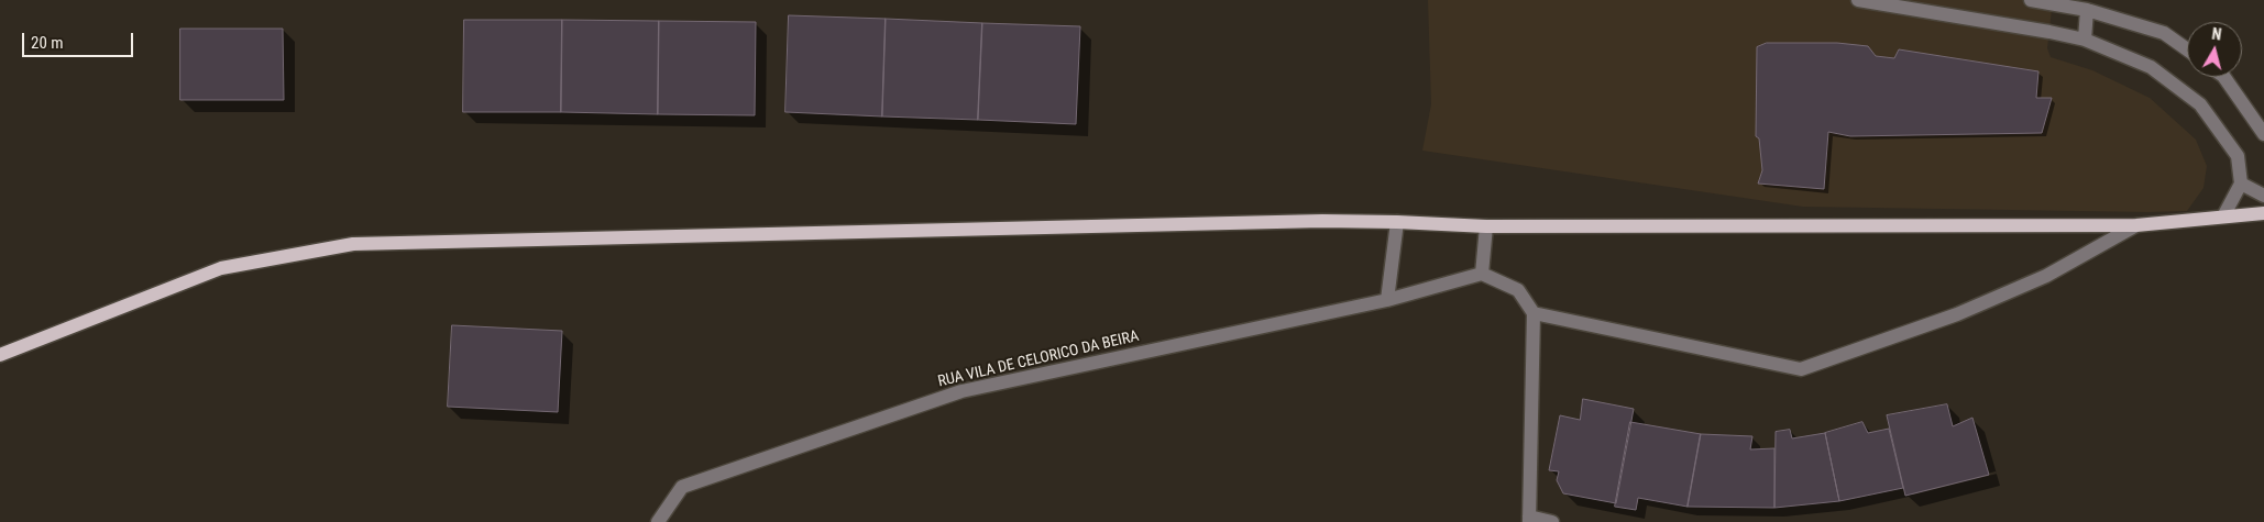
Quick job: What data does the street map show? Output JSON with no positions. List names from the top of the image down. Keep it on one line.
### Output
{"streets":{"street":["RUA VILA DE CELORICO DA BEIRA"]},"scale_bar":"20 m","north":"top"}
